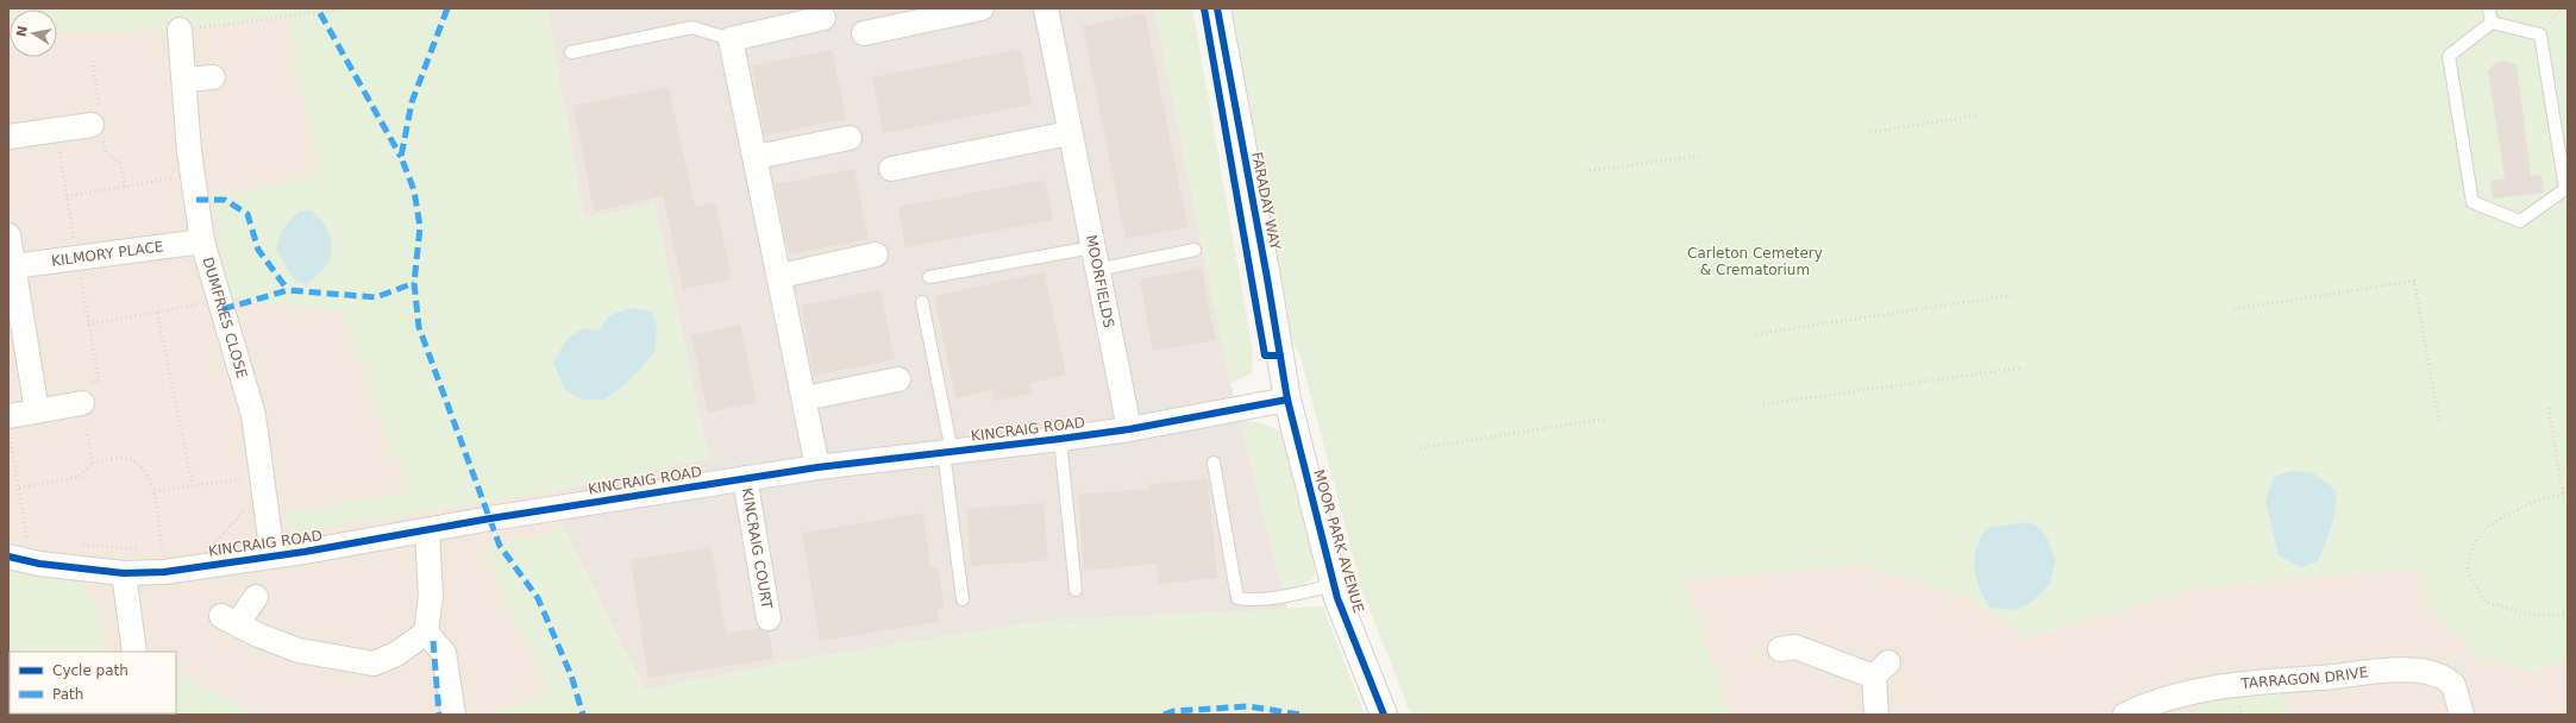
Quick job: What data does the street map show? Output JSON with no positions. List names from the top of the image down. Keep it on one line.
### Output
{"streets":{"street":["FARADAY WAY","KILMORY PLACE","MOORFIELDS","DUMFRIES CLOSE","KINCRAIG ROAD","MOOR PARK AVENUE","KINCRAIG COURT","TARRAGON DRIVE"]},"crossings":[["FARADAY WAY","KINCRAIG ROAD"],["FARADAY WAY","MOOR PARK AVENUE"],["KILMORY PLACE","DUMFRIES CLOSE"],["MOORFIELDS","KINCRAIG ROAD"],["DUMFRIES CLOSE","KINCRAIG ROAD"],["KINCRAIG ROAD","MOOR PARK AVENUE"],["KINCRAIG ROAD","KINCRAIG COURT"]],"parks":["Carleton Cemetery & Crematorium"],"legend":["Cycle path","Path"],"north":"left"}
